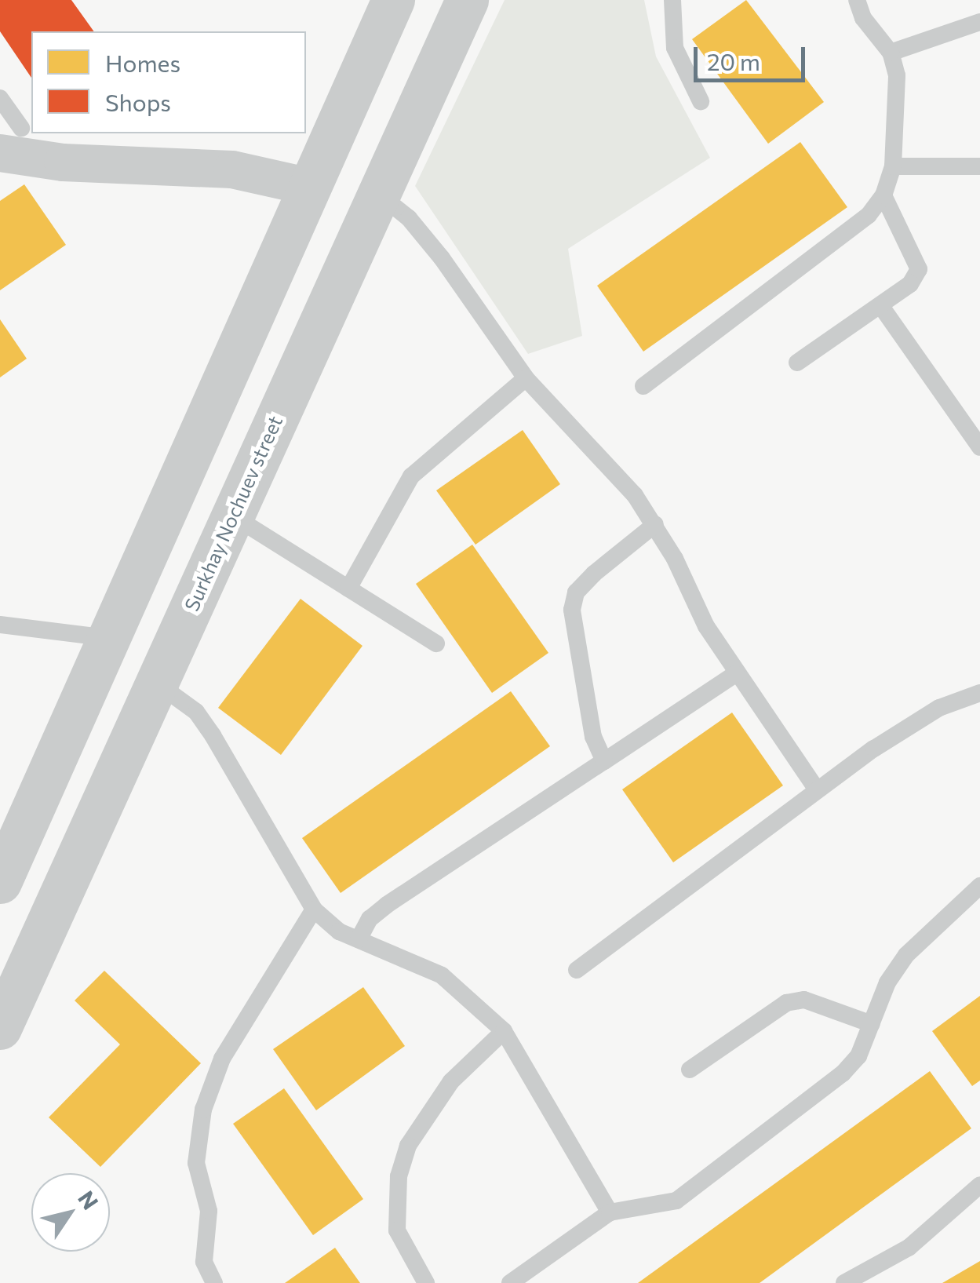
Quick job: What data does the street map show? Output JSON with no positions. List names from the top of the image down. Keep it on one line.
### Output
{"streets":{"street":["Surkhay Nochuev street"]},"legend":["Homes","Shops"],"scale_bar":"20 m","north":"top right"}
